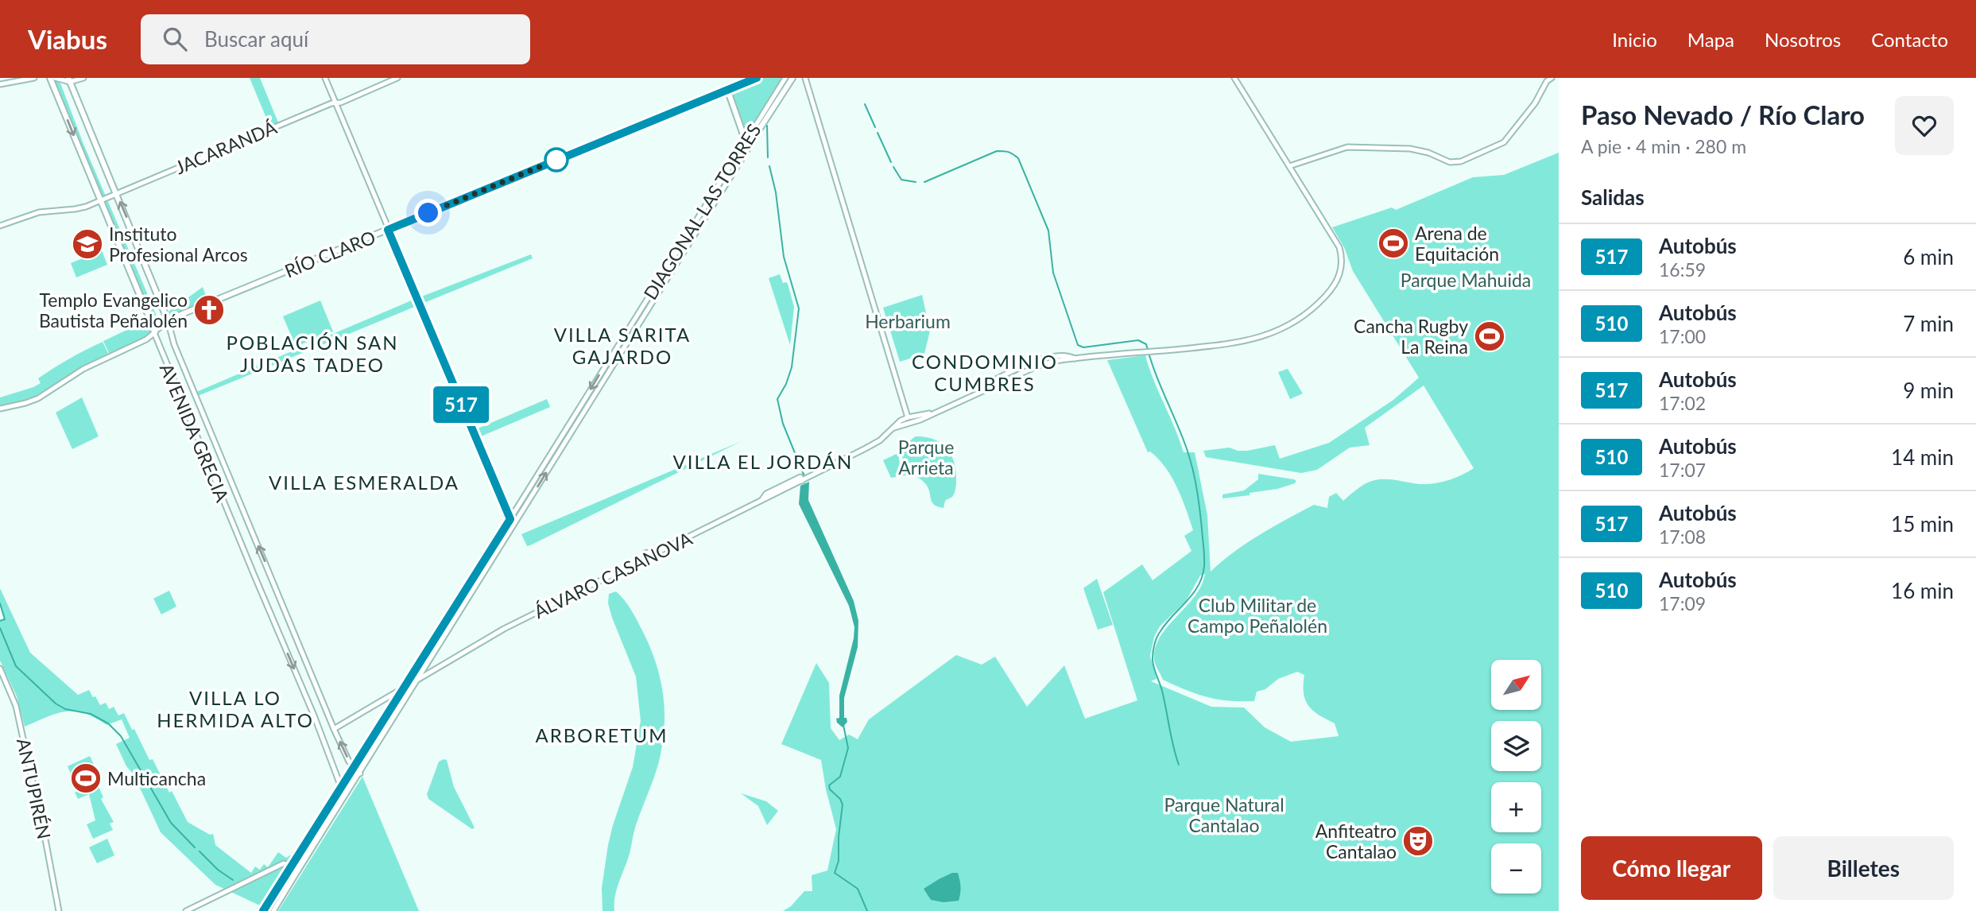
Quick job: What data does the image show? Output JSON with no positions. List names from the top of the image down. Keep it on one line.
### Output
{"streets":{"main road":["JACARANDÁ","DIAGONAL LAS TORRES","RÍO CLARO","AVENIDA GRECIA","ÁLVARO CASANOVA","ANTUPIRÉN"]},"crossings":[["JACARANDÁ","AVENIDA GRECIA"],["DIAGONAL LAS TORRES","AVENIDA GRECIA"],["DIAGONAL LAS TORRES","ÁLVARO CASANOVA"],["RÍO CLARO","AVENIDA GRECIA"],["AVENIDA GRECIA","ÁLVARO CASANOVA"]],"districts":["VILLA SARITA GAJARDO","POBLACIÓN SAN JUDAS TADEO","CONDOMINIO CUMBRES","VILLA EL JORDÁN","VILLA ESMERALDA","VILLA LO HERMIDA ALTO","ARBORETUM"],"parks":["Parque Mahuida","Herbarium","Parque Arrieta","Club Militar de Campo Peñalolén","Parque Natural Cantalao"],"places":{"sports":["Arena de Equitación","Cancha Rugby La Reina","Multicancha"],"school or university":["Instituto Profesional Arcos"],"church":["Templo Evangelico Bautista Peñalolén"],"theatre":["Anfiteatro Cantalao"]},"lines":["bus line 517"],"north":"top right","page":{"header":"Viabus","search":"Buscar aquí","nav":["Inicio","Mapa","Nosotros","Contacto"],"on_map":"517","heading":[["Paso Nevado / Río Claro","A pie · 4 min · 280 m"],"Salidas"],"list":[{"mark":"517","name":"Autobús","note":"16:59","value":"6 min"},{"mark":"510","name":"Autobús","note":"17:00","value":"7 min"},{"mark":"517","name":"Autobús","note":"17:02","value":"9 min"},{"mark":"510","name":"Autobús","note":"17:07","value":"14 min"},{"mark":"517","name":"Autobús","note":"17:08","value":"15 min"},{"mark":"510","name":"Autobús","note":"17:09","value":"16 min"}],"map_buttons":["+","−"],"buttons":["Cómo llegar","Billetes"]}}
